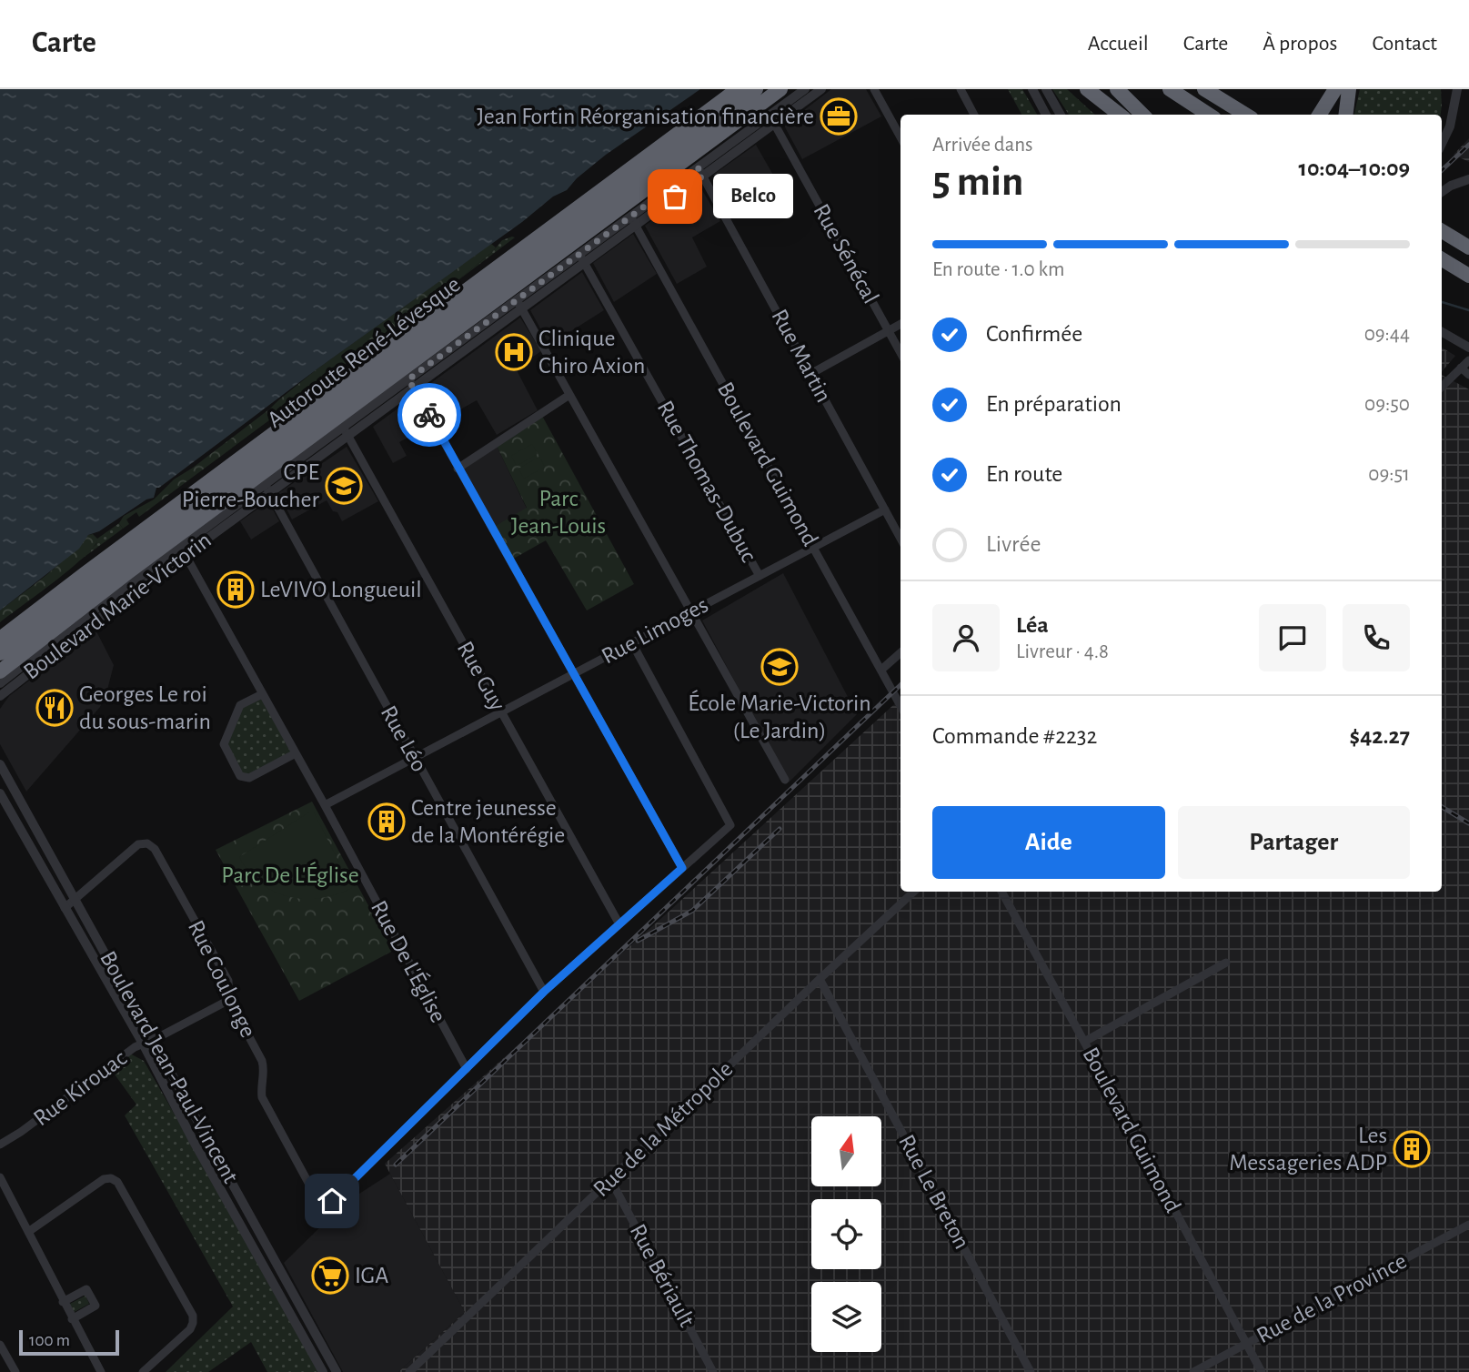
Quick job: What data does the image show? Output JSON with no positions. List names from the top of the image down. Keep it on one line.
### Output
{"streets":{"highway":["Autoroute René-Lévesque"],"street":["Rue Sénécal","Rue Martin","Boulevard Guimond","Rue Thomas-Dubuc","Boulevard Marie-Victorin","Rue Limoges","Rue Guy","Rue Léo","Rue De L'Église","Rue Coulonge","Boulevard Jean-Paul-Vincent","Rue Kirouac","Rue de la Métropole","Rue Le Breton","Rue Bériault","Rue de la Province"]},"crossings":[["Rue Sénécal","Boulevard Marie-Victorin"],["Rue Martin","Boulevard Marie-Victorin"],["Rue Martin","Rue Limoges"],["Boulevard Guimond","Boulevard Marie-Victorin"],["Boulevard Guimond","Rue Limoges"],["Boulevard Guimond","Rue de la Province"],["Rue Thomas-Dubuc","Boulevard Marie-Victorin"],["Rue Thomas-Dubuc","Rue Limoges"],["Boulevard Marie-Victorin","Rue Guy"],["Boulevard Marie-Victorin","Rue Léo"],["Boulevard Marie-Victorin","Rue De L'Église"],["Rue Limoges","Rue Guy"],["Rue Limoges","Rue Léo"],["Rue Limoges","Rue De L'Église"],["Rue De L'Église","Rue Coulonge"],["Rue Coulonge","Boulevard Jean-Paul-Vincent"],["Rue Coulonge","Rue Kirouac"],["Boulevard Jean-Paul-Vincent","Rue Kirouac"],["Rue de la Métropole","Rue Le Breton"],["Rue de la Métropole","Rue Bériault"]],"parks":["Parc Jean-Louis","Parc De L'Église"],"places":{"office":["Jean Fortin Réorganisation financière"],"other":["Belco"],"hospital":["Clinique Chiro Axion"],"school or university":["CPE Pierre-Boucher","École Marie-Victorin (Le Jardin)"],"building":["LeVIVO Longueuil","Centre jeunesse de la Montérégie","Les Messageries ADP"],"restaurant":["Georges Le roi du sous-marin"],"supermarket":["IGA"]},"scale_bar":"100 m","north":"top","page":{"header":"Carte","nav":["Accueil","Carte","À propos","Contact"],"heading":["5 min","Arrivée dans","10:04–10:09"],"panel":["Léa","Livreur · 4.8","Commande #2232","$42.27"],"bubble":"Belco","bar":"En route · 1.0 km","list":[["Confirmée","09:44"],["En préparation","09:50"],["En route","09:51"],"Livrée"],"buttons":["Aide","Partager"],"scale":"100 m"}}
